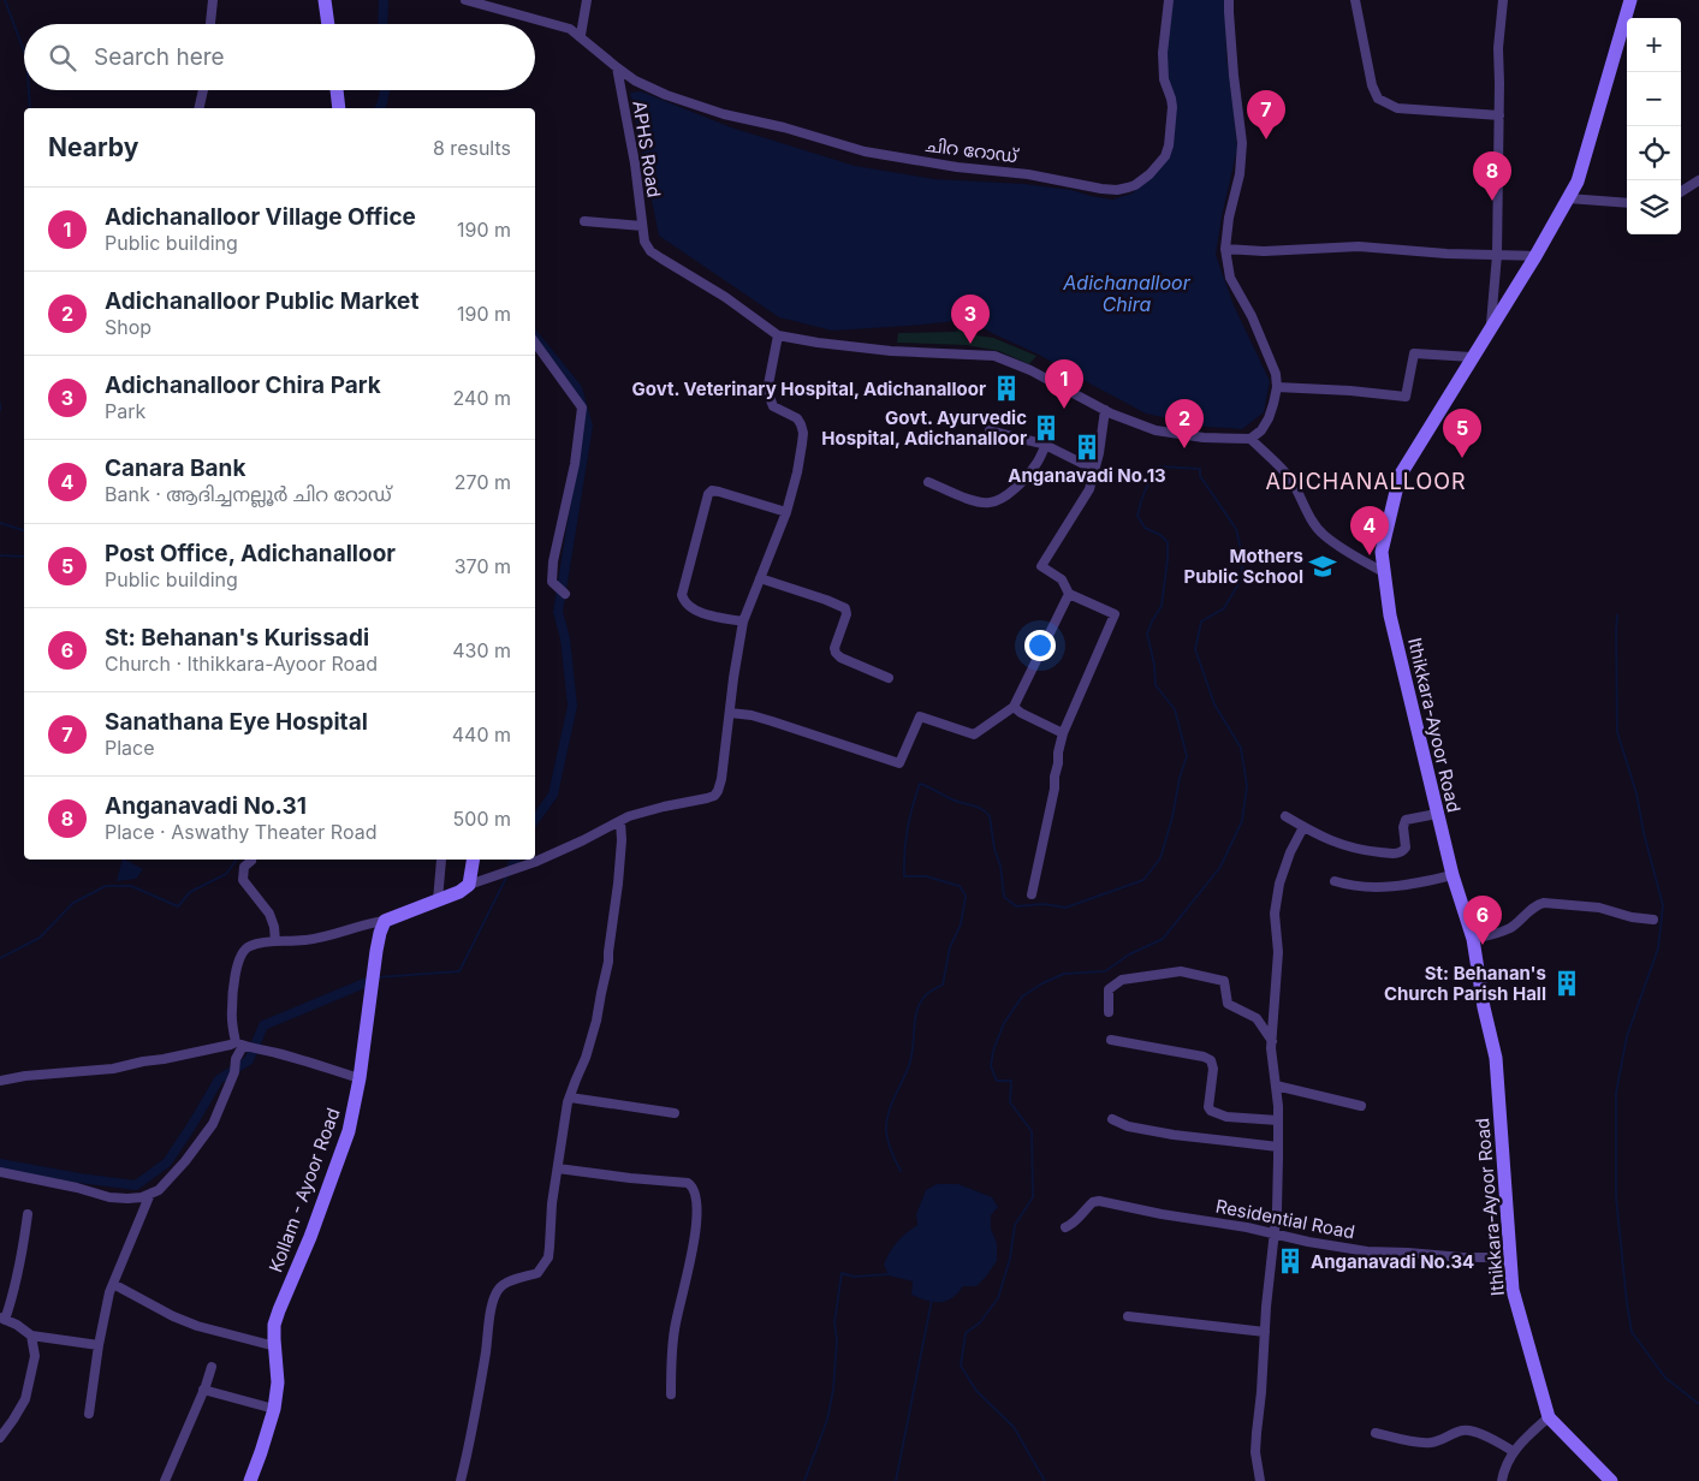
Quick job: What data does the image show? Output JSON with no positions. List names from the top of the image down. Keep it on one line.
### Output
{"streets":{"main road":["Ithikkara-Ayoor Road","Kollam - Ayoor Road"],"street":["APHS Road","ചിറ റോഡ്","Residential Road"]},"crossings":[["APHS Road","ചിറ റോഡ്"],["Ithikkara-Ayoor Road","Residential Road"]],"districts":["ADICHANALLOOR"],"water":["Adichanalloor Chira"],"places":{"building":["Govt. Veterinary Hospital, Adichanalloor","Govt. Ayurvedic Hospital, Adichanalloor","Anganavadi No.13","St: Behanan's Church Parish Hall","Anganavadi No.34"],"school or university":["Mothers Public School"]},"page":{"map_buttons":["+","−"],"search":"Search here","pins":["7","8","3","1","2","5","4","6"],"heading":["Nearby","8 results"],"list":[{"mark":"1","name":"Adichanalloor Village Office","note":"Public building","value":"190 m"},{"mark":"2","name":"Adichanalloor Public Market","note":"Shop","value":"190 m"},{"mark":"3","name":"Adichanalloor Chira Park","note":"Park","value":"240 m"},{"mark":"4","name":"Canara Bank","note":"Bank · ആദിച്ചനല്ലൂർ ചിറ റോഡ്","value":"270 m"},{"mark":"5","name":"Post Office, Adichanalloor","note":"Public building","value":"370 m"},{"mark":"6","name":"St: Behanan's Kurissadi","note":"Church · Ithikkara-Ayoor Road","value":"430 m"},{"mark":"7","name":"Sanathana Eye Hospital","note":"Place","value":"440 m"},{"mark":"8","name":"Anganavadi No.31","note":"Place · Aswathy Theater Road","value":"500 m"}]}}
